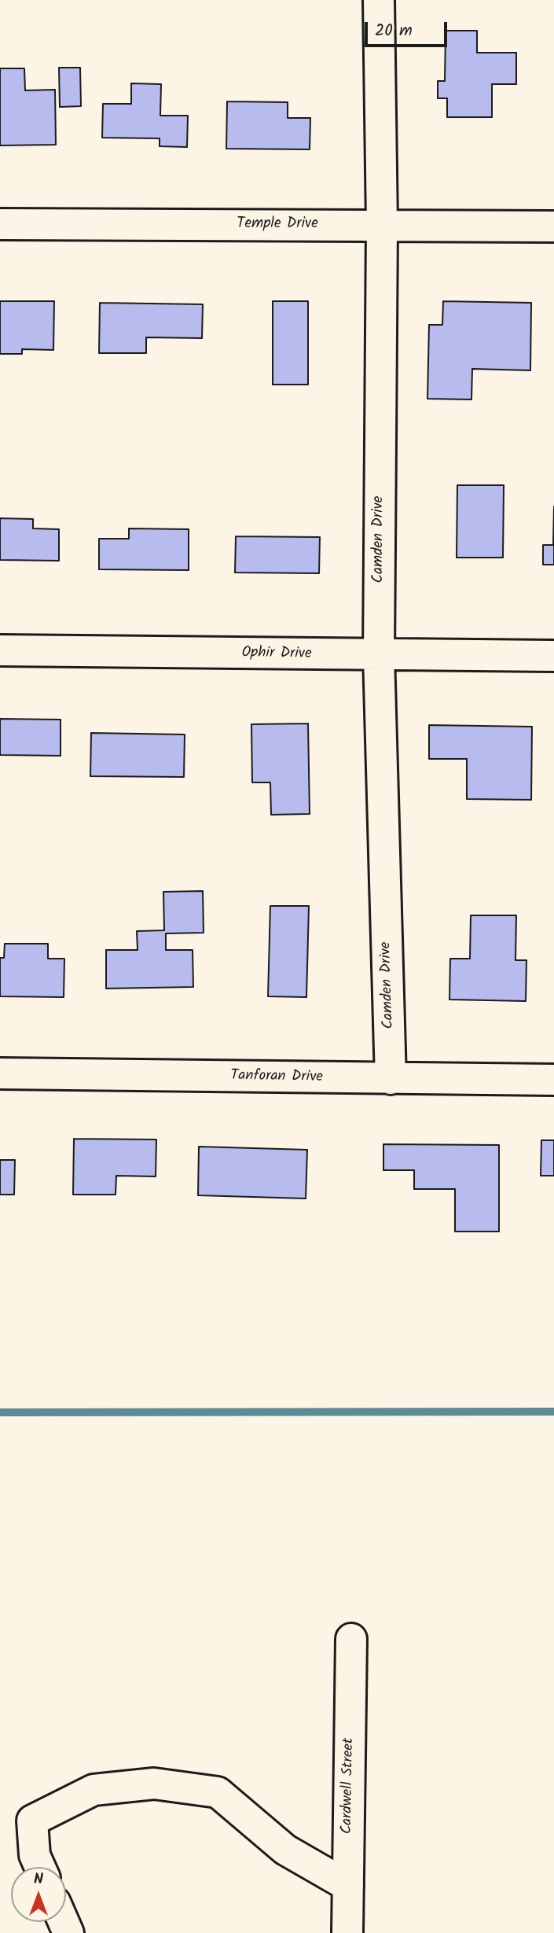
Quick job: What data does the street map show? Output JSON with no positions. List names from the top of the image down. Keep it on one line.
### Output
{"streets":{"street":["Temple Drive","Camden Drive","Ophir Drive","Tanforan Drive","Cardwell Street"]},"crossings":[["Temple Drive","Camden Drive"],["Camden Drive","Ophir Drive"],["Camden Drive","Tanforan Drive"]],"scale_bar":"20 m","north":"top"}
